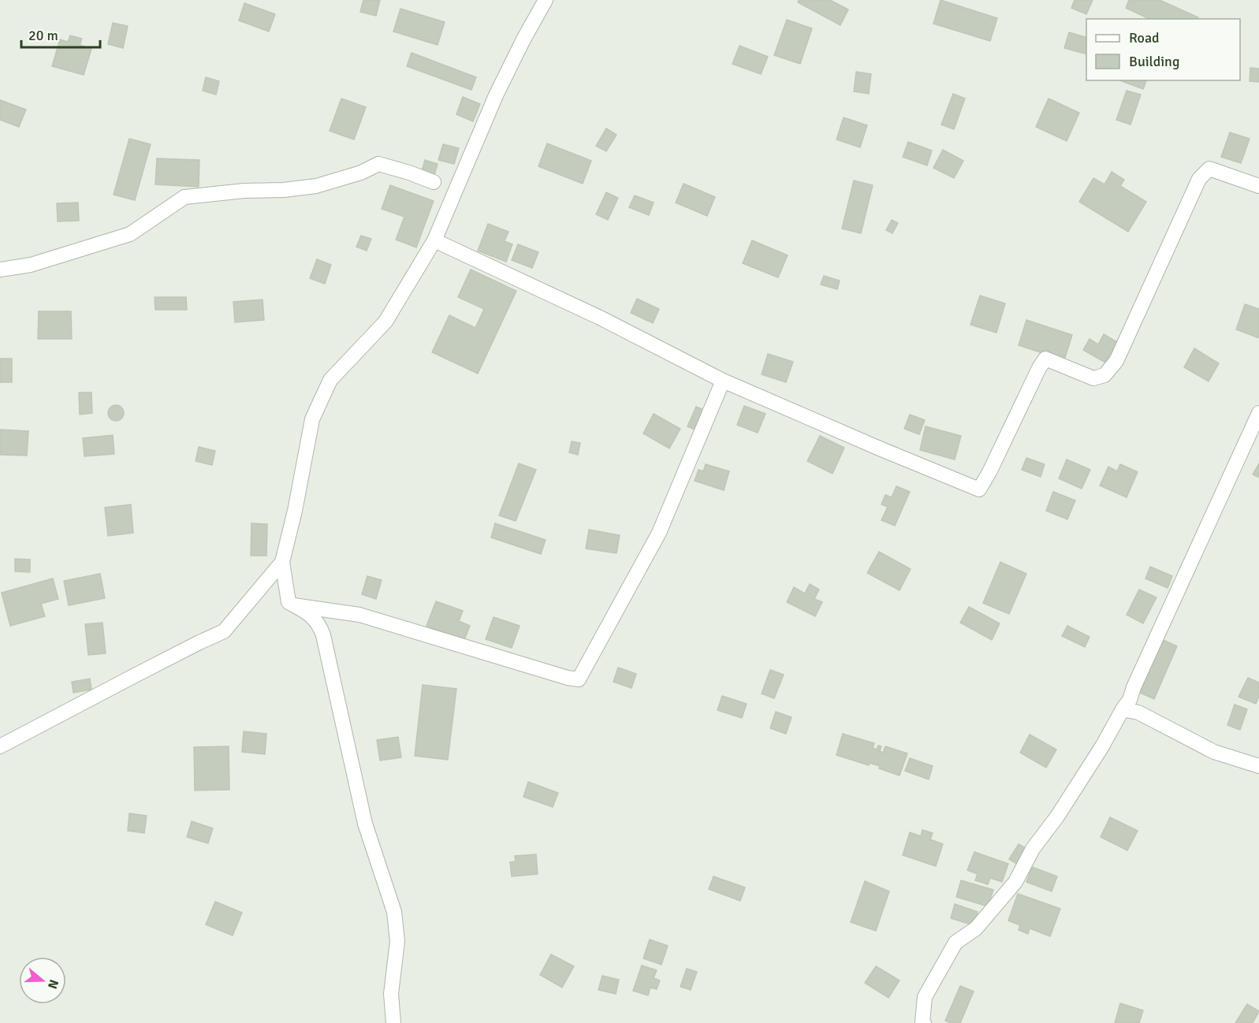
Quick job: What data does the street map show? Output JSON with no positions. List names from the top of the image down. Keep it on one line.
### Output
{"legend":["Road","Building"],"scale_bar":"20 m","north":"right"}
